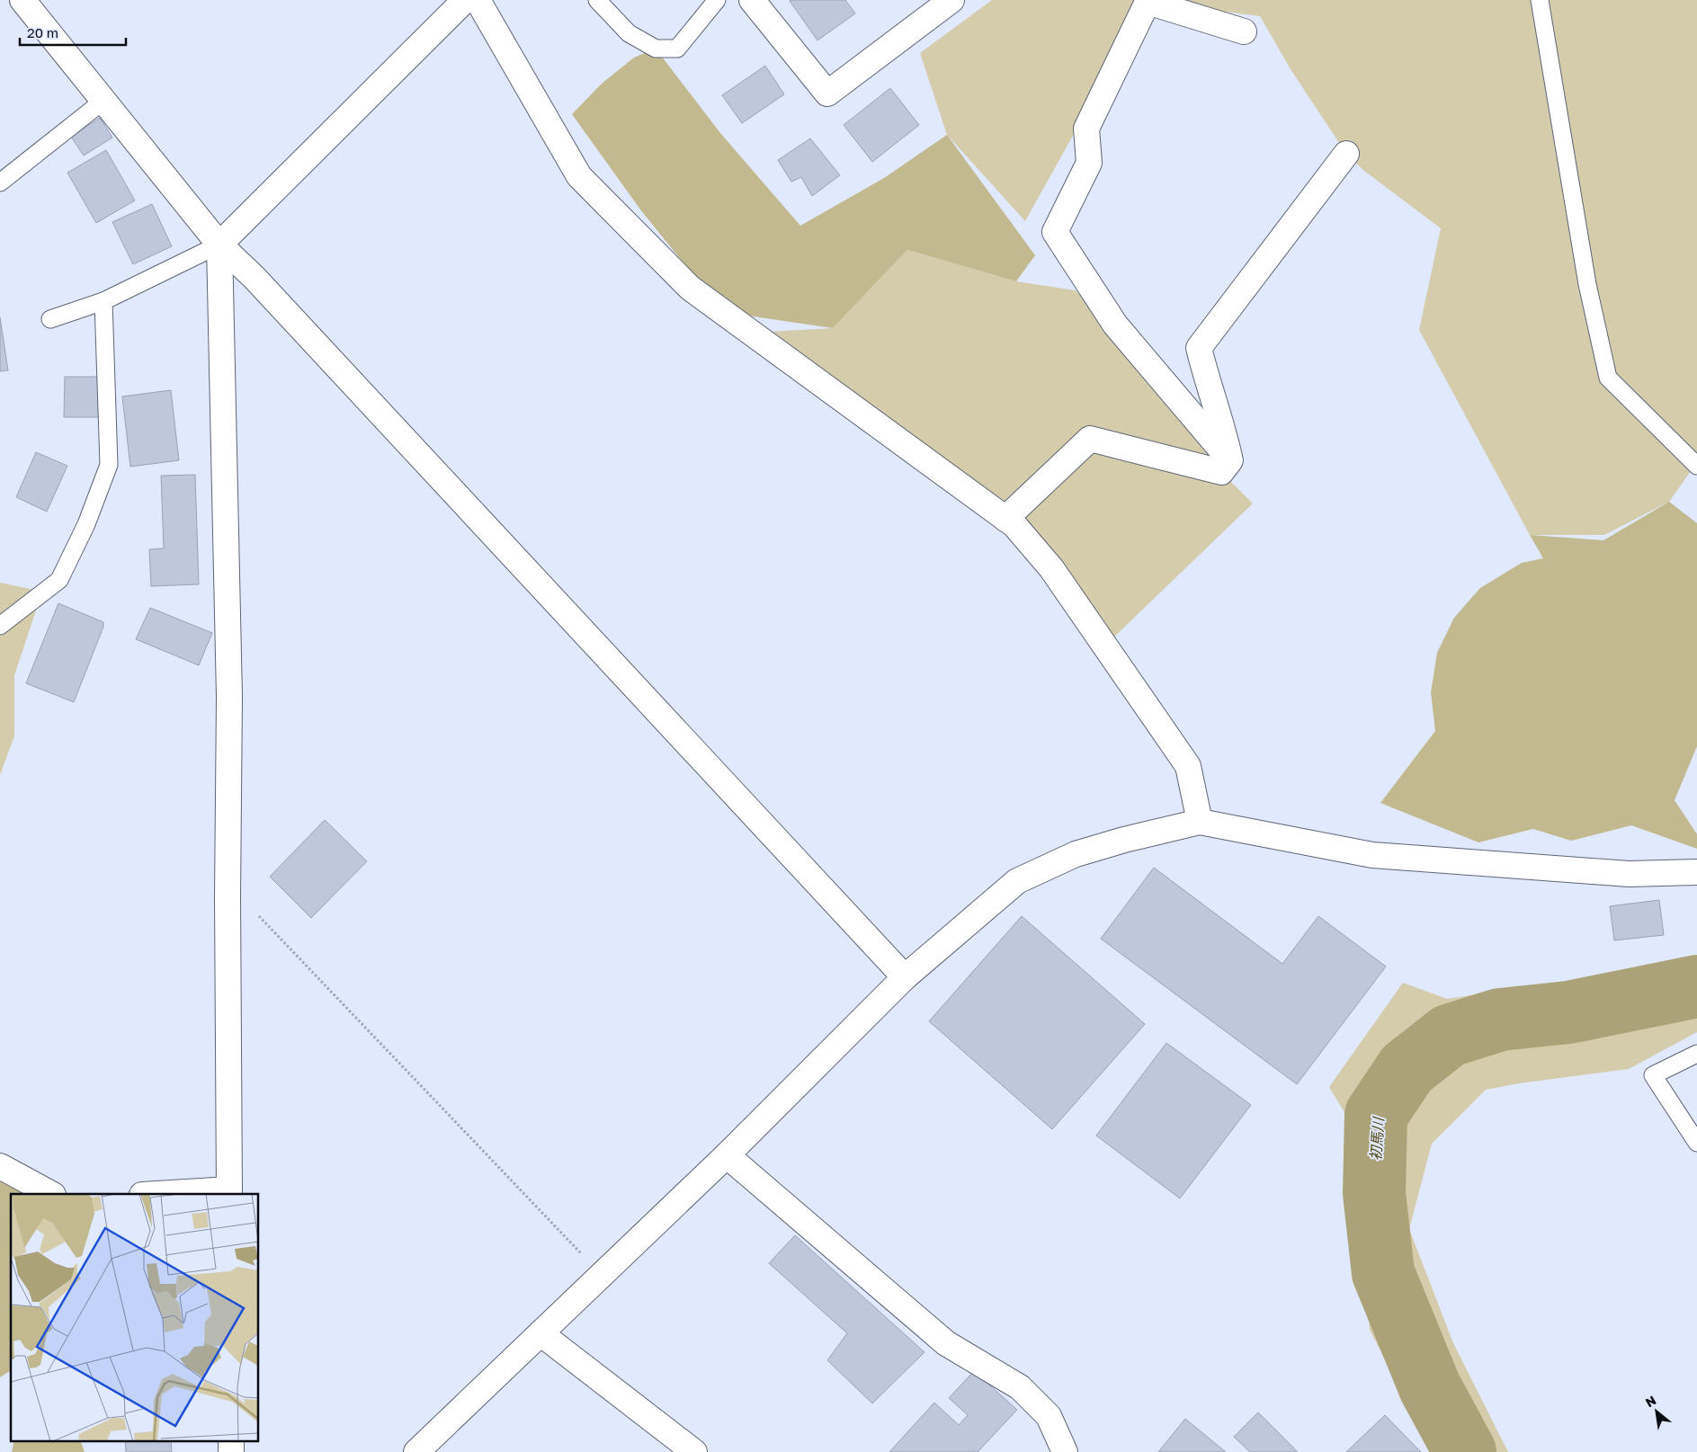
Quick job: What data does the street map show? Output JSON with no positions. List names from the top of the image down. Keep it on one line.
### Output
{"water":["初馬川"],"scale_bar":"20 m","north":"top left"}
